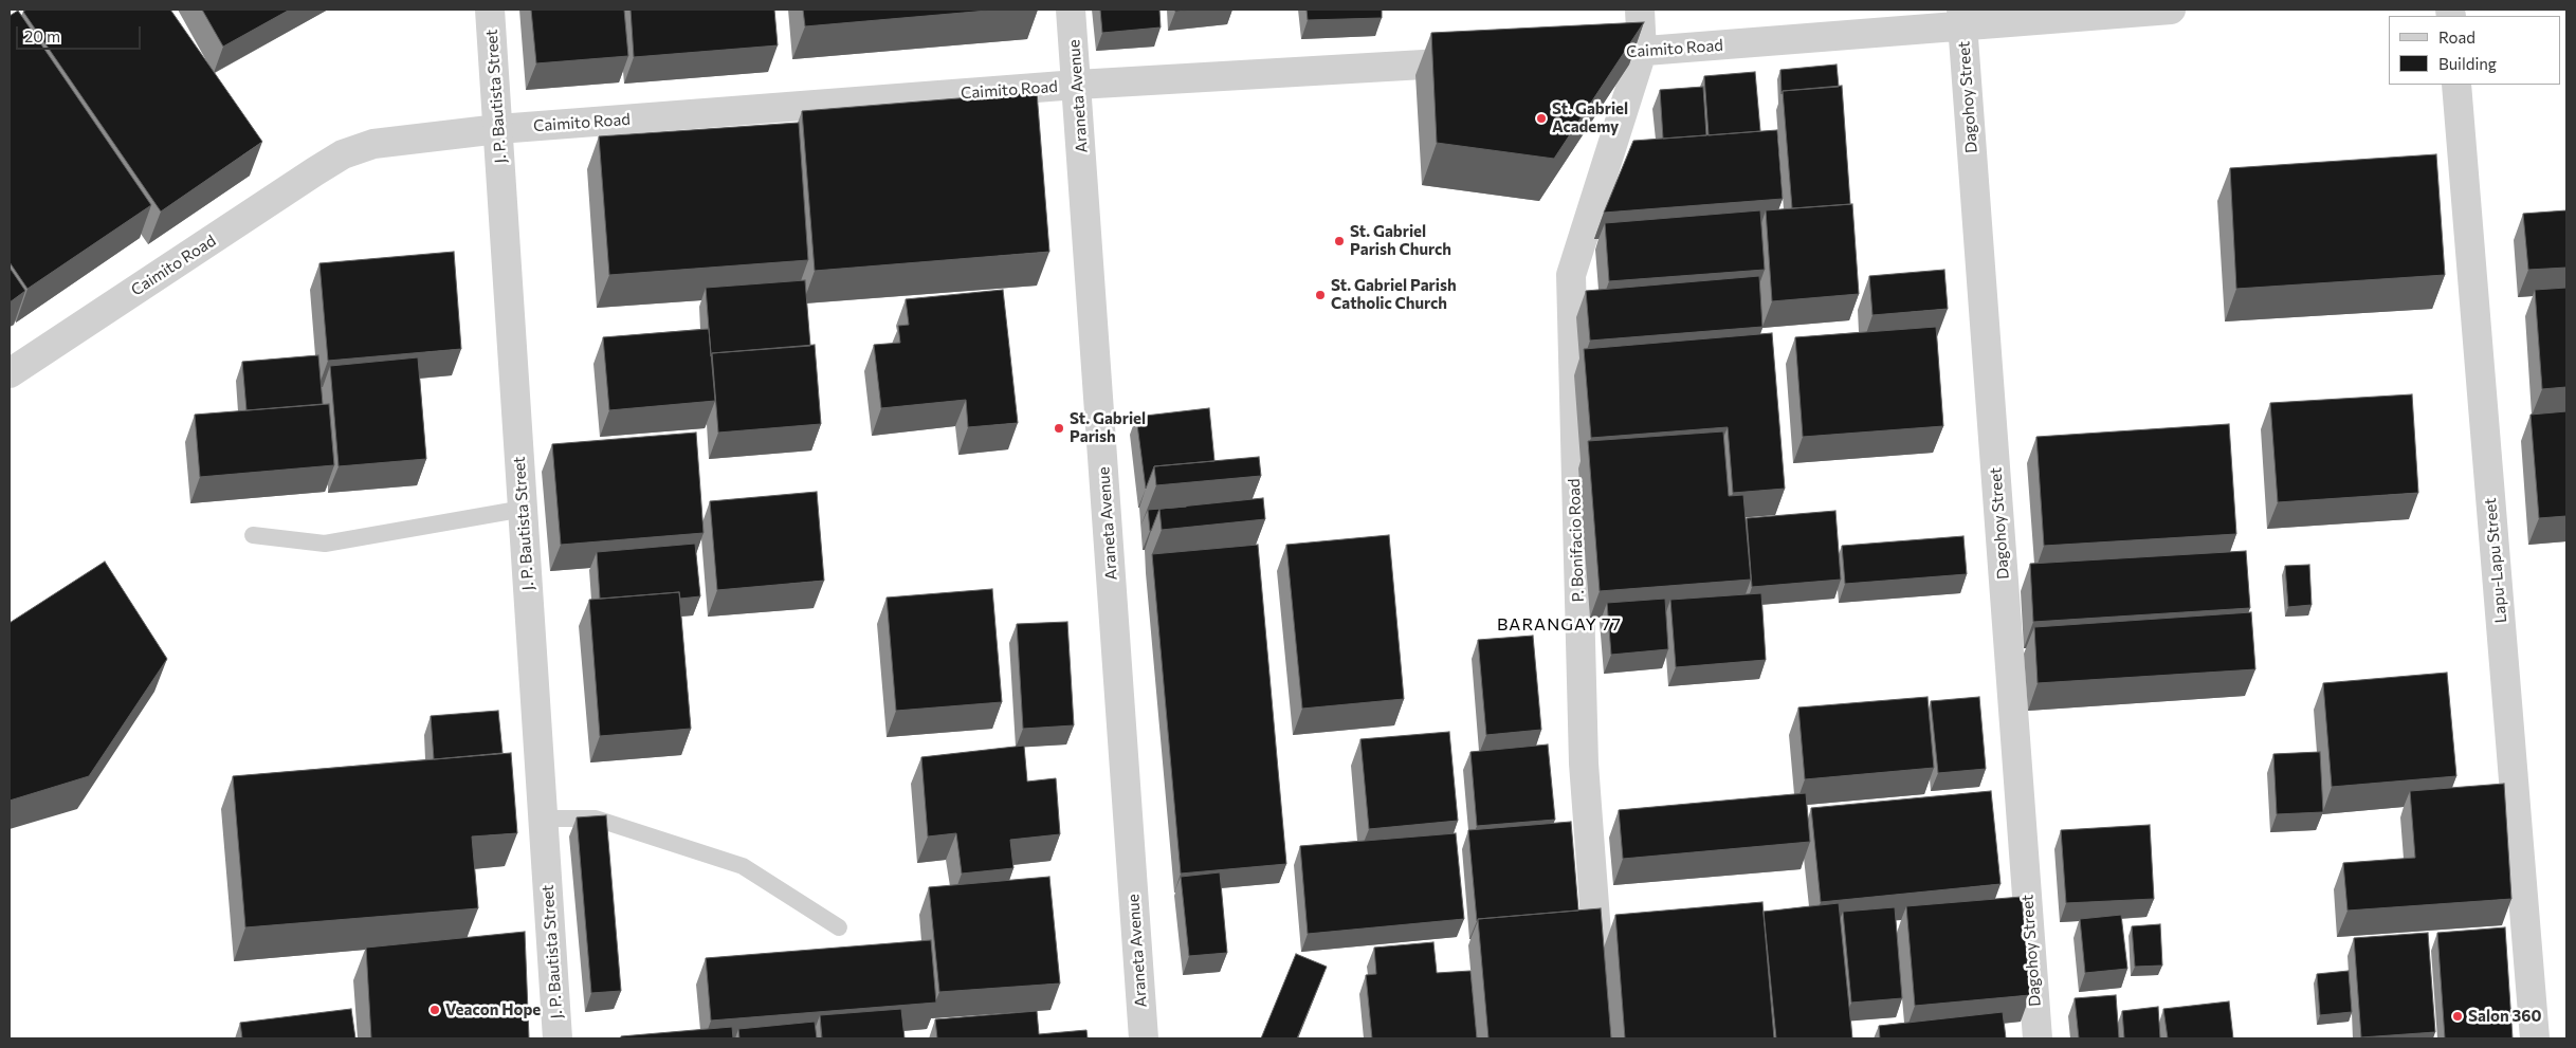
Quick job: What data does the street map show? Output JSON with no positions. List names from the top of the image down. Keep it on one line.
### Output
{"streets":{"street":["Caimito Road","J. P. Bautista Street","Araneta Avenue","Dagohoy Street","P. Bonifacio Road","Lapu-Lapu Street"]},"crossings":[["Caimito Road","J. P. Bautista Street"],["Caimito Road","Araneta Avenue"],["Caimito Road","Dagohoy Street"],["Caimito Road","P. Bonifacio Road"]],"districts":["BARANGAY 77"],"places":["St. Gabriel Academy","St. Gabriel Parish Church","St. Gabriel Parish Catholic Church","St. Gabriel Parish","Veacon Hope","Salon 360"],"legend":["Road","Building"],"scale_bar":"20 m"}
